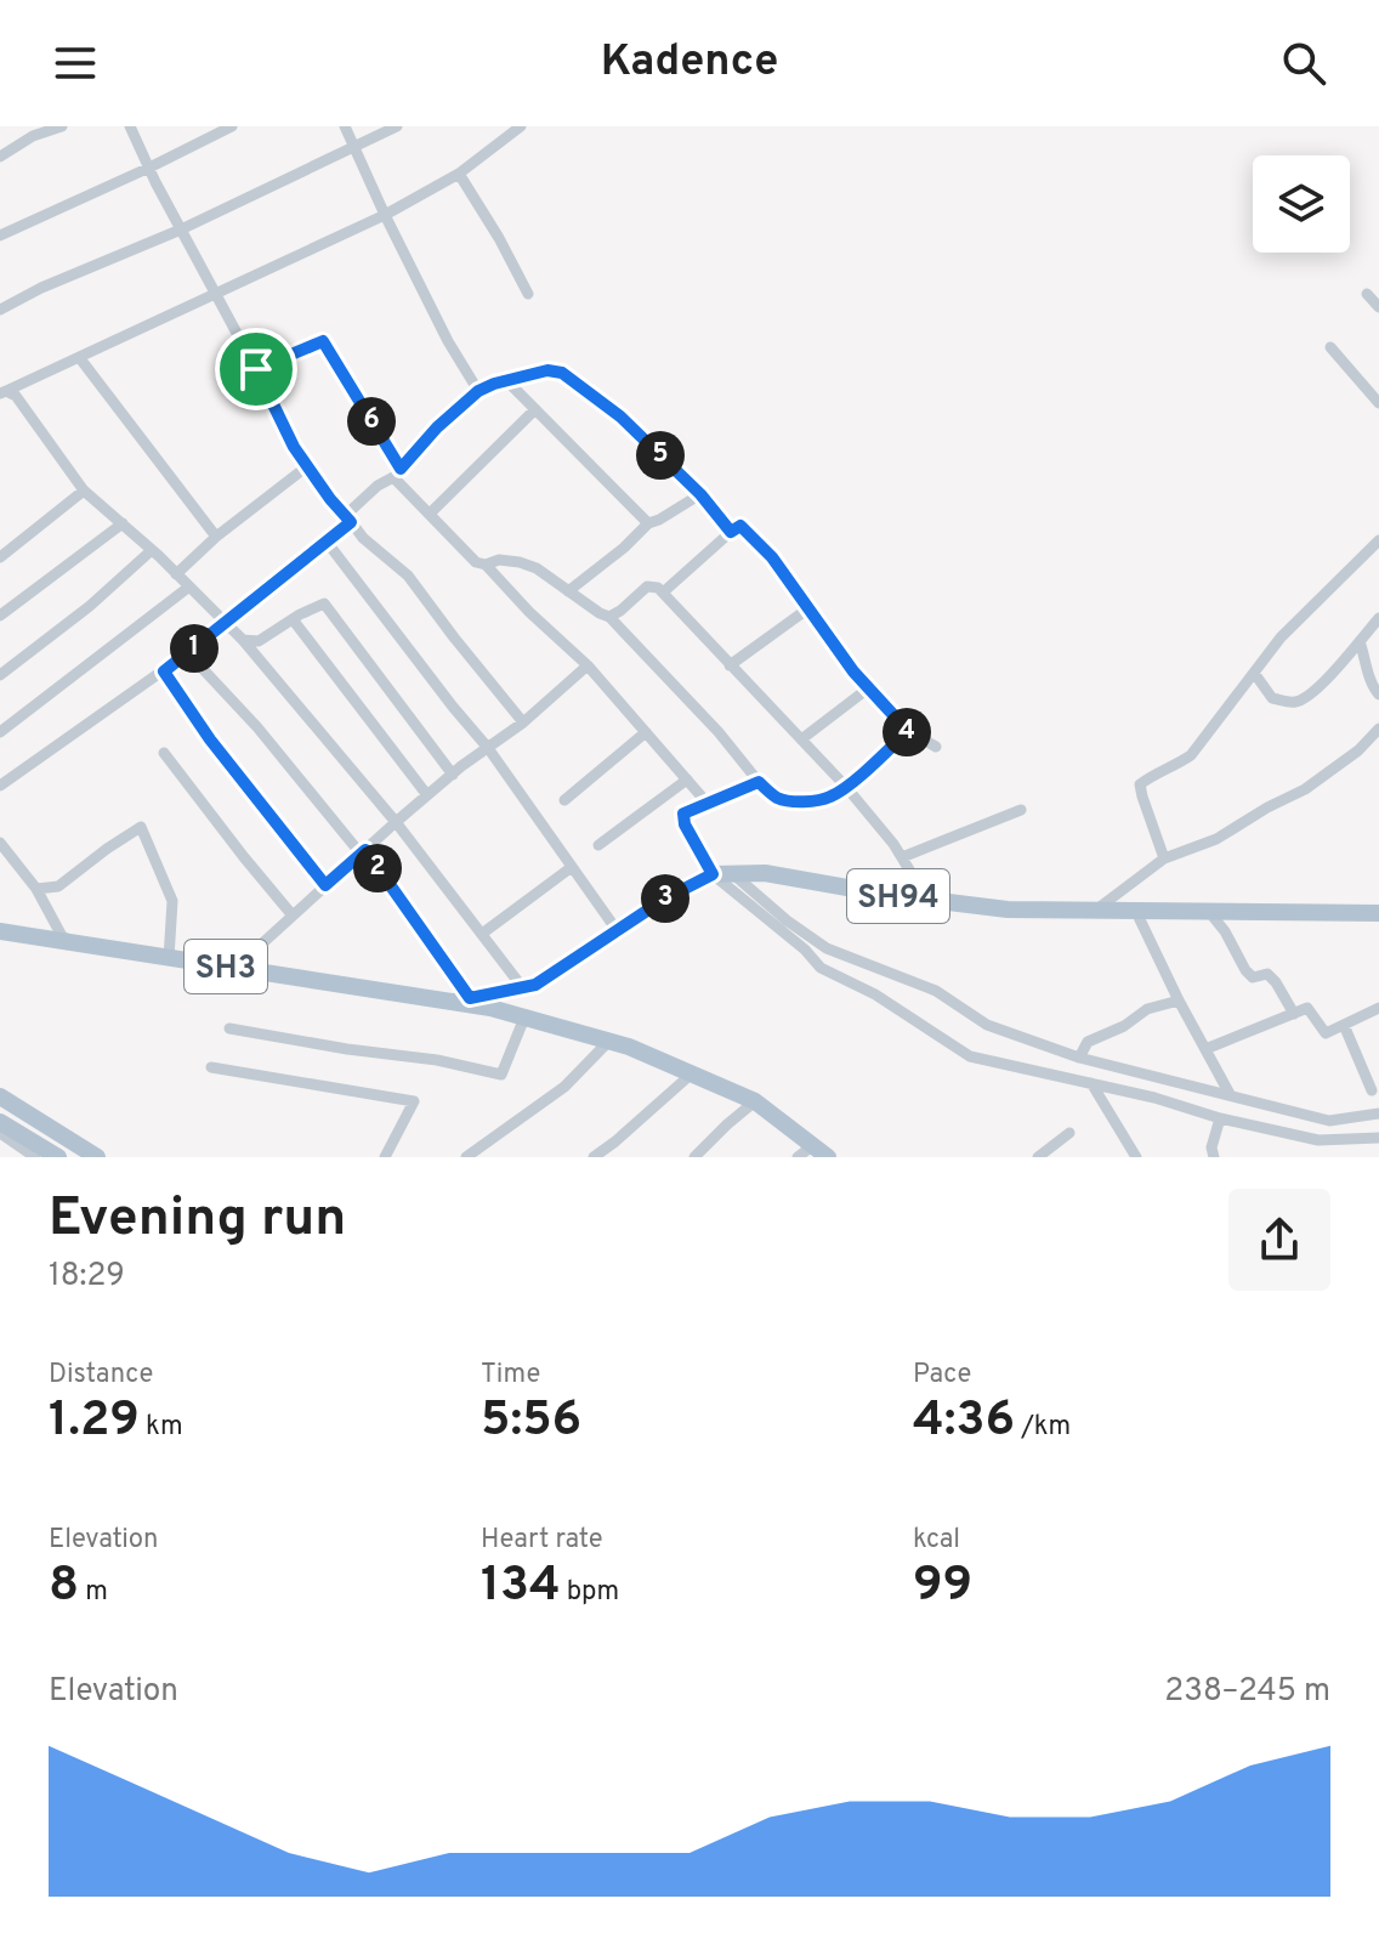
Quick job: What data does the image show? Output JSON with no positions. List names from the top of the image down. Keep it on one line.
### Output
{"streets":{"main road":["SH94","SH3"]},"crossings":[["SH94","SH3"]],"page":{"header":"Kadence","pins":["6","5","1","4","2","3"],"heading":["Evening run","18:29"],"stats":[["Distance","1.29 km"],["Time","5:56"],["Pace","4:36 /km"],["Elevation","8 m"],["Heart rate","134 bpm"],["kcal","99"]],"chart":["Elevation","238–245 m"]}}
